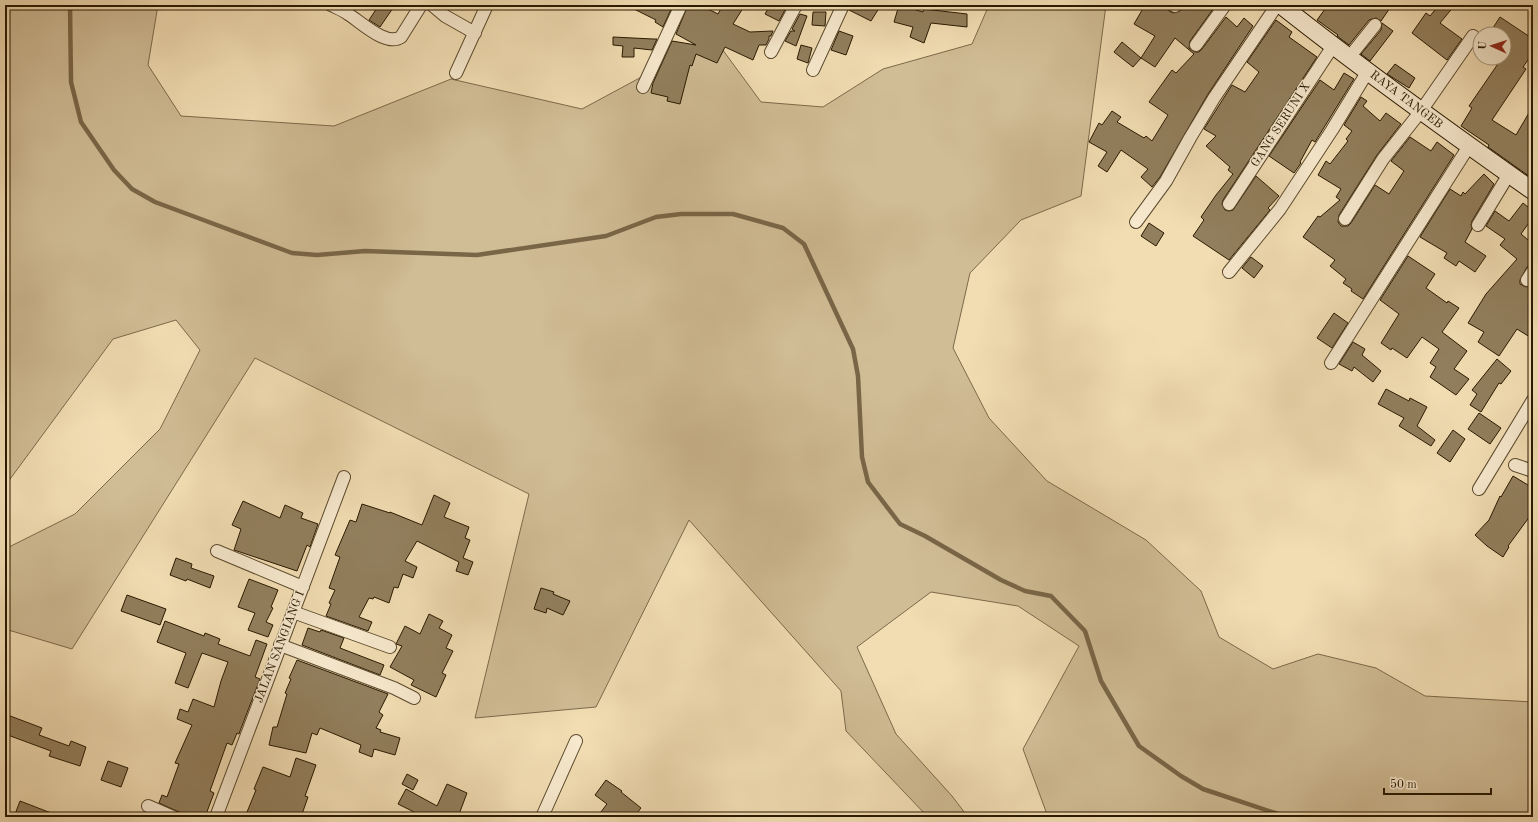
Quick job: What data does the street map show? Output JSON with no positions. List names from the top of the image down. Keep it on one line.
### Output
{"streets":{"street":["RAYA TANGEB","GANG SERUNI X","JALAN SANGIANG I"]},"crossings":[["RAYA TANGEB","GANG SERUNI X"]],"scale_bar":"50 m","north":"left"}
